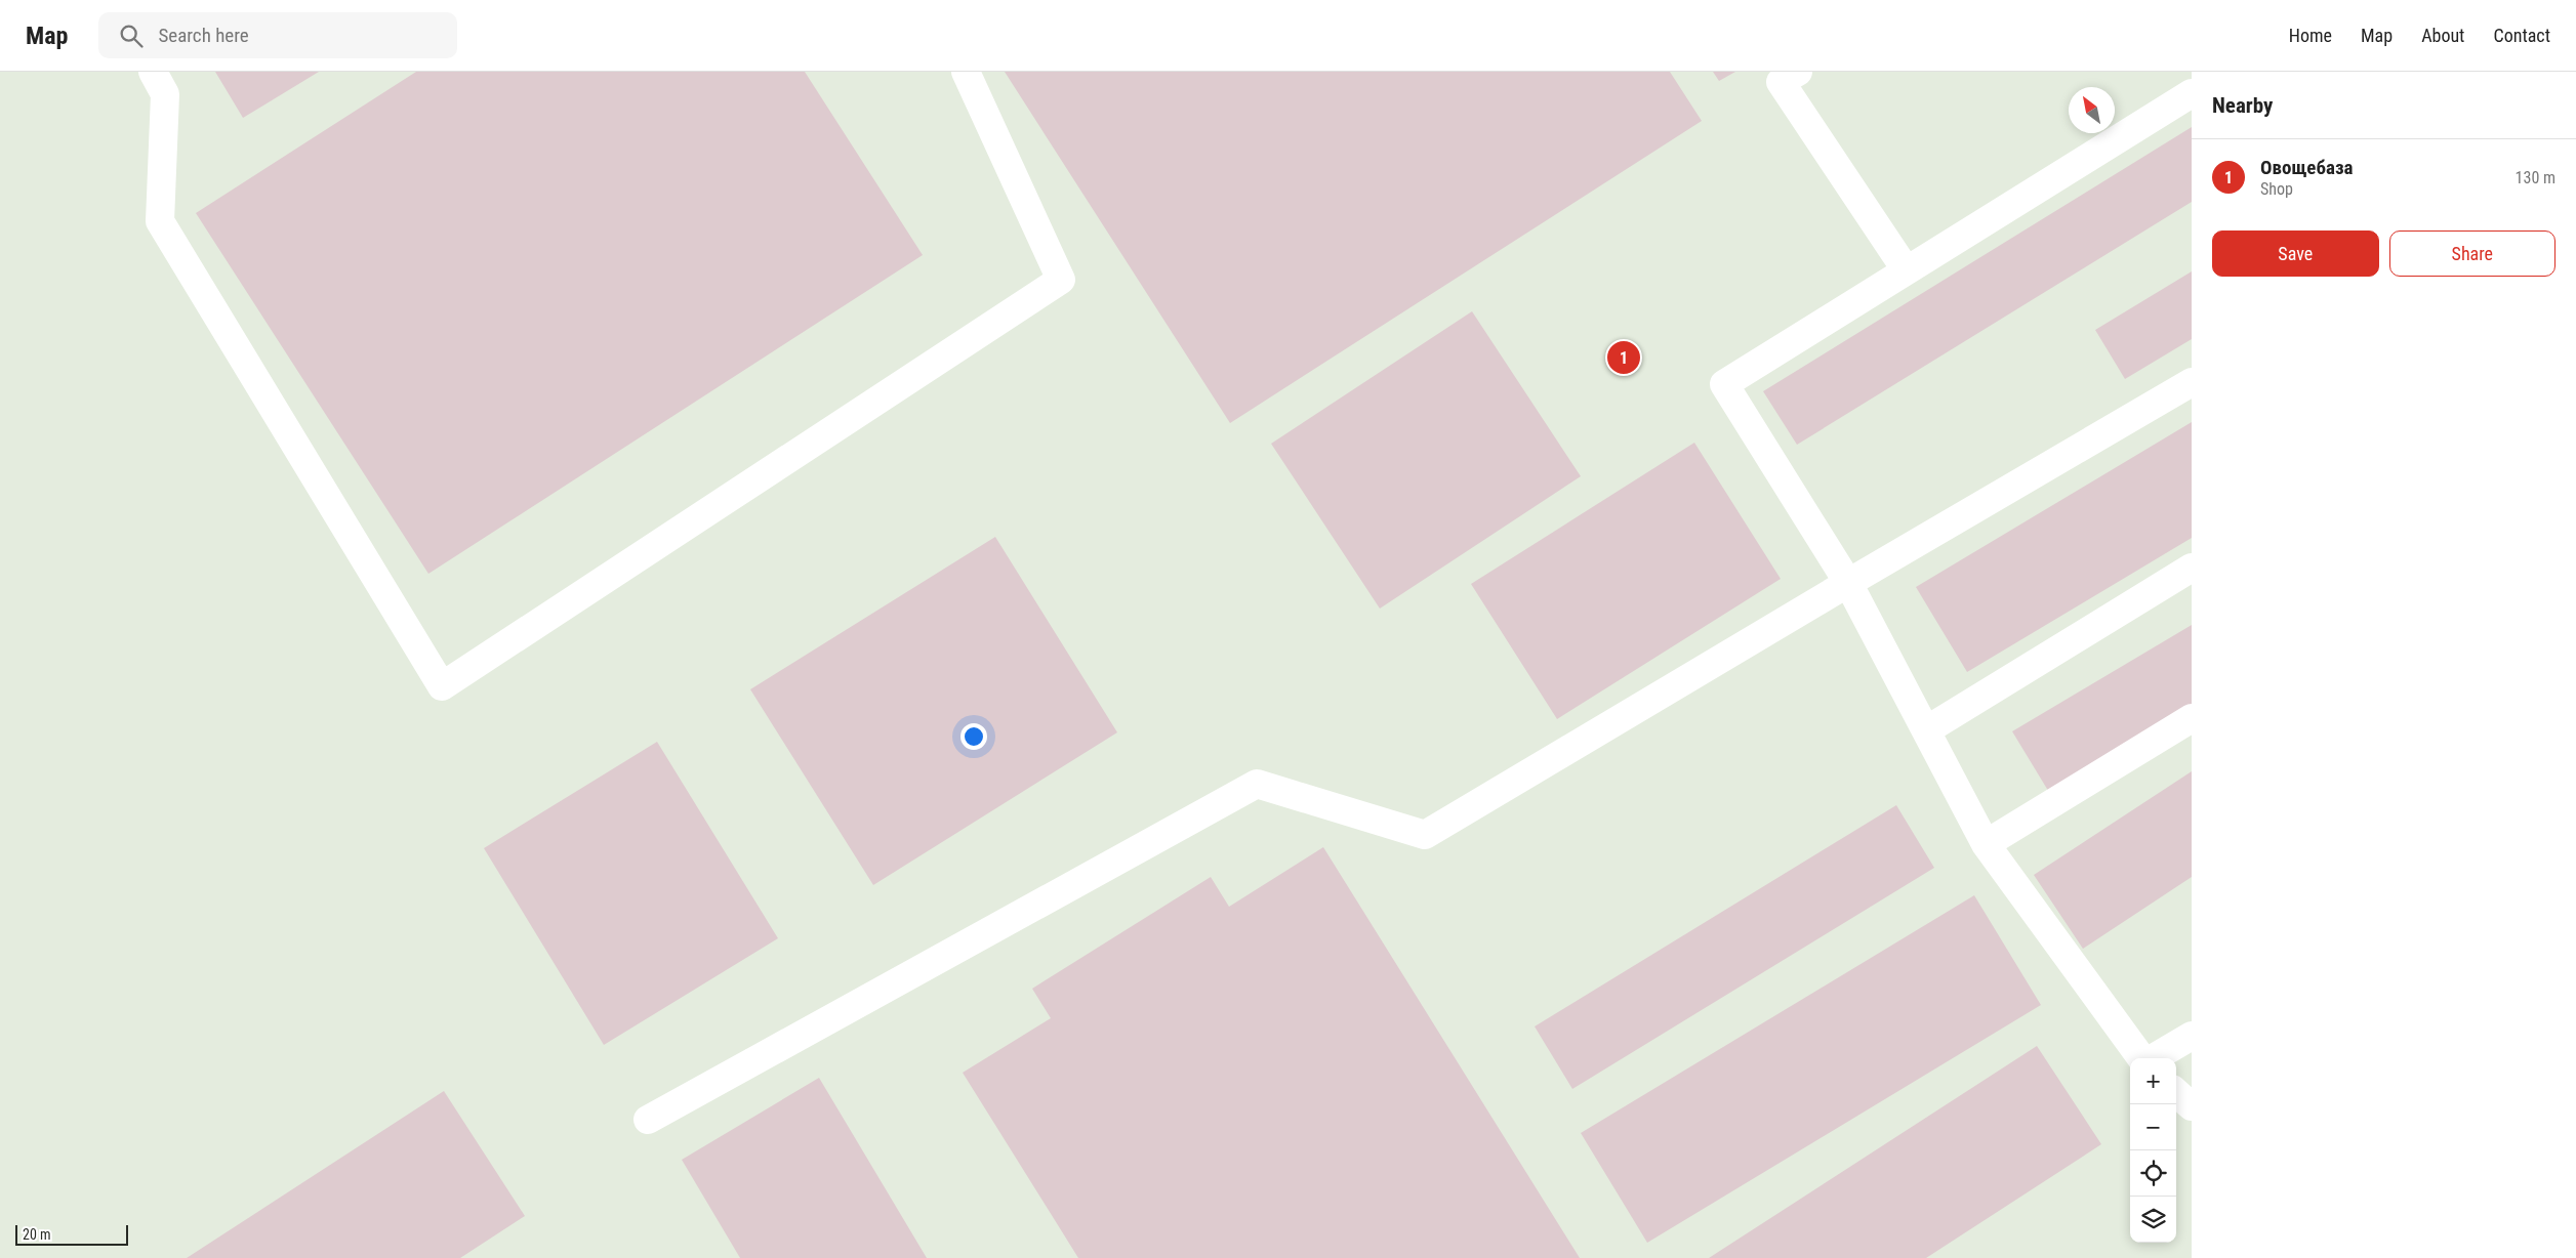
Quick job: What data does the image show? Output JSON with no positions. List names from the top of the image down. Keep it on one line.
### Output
{"scale_bar":"20 m","north":"top left","page":{"header":"Map","search":"Search here","nav":["Home","Map","About","Contact"],"heading":"Nearby","list":[{"mark":"1","name":"Овощебаза","note":"Shop","value":"130 m"}],"buttons":["Save","Share"],"pins":"1","map_buttons":["+","−"],"scale":"20 m"}}
